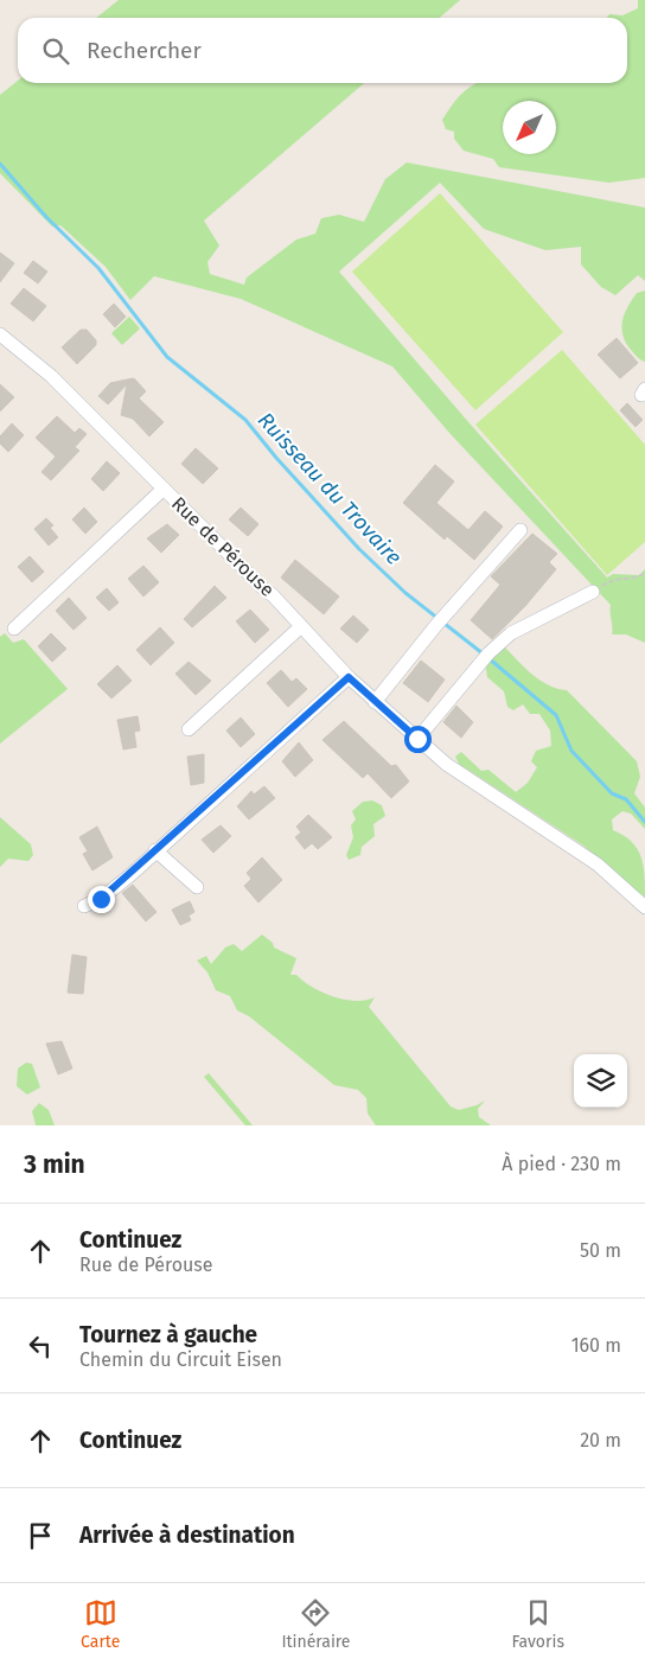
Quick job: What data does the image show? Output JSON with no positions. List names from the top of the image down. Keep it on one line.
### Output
{"streets":{"street":["Rue de Pérouse"]},"water":["Ruisseau du Trovaire"],"north":"bottom left","page":{"search":"Rechercher","heading":["3 min","À pied · 230 m"],"list":[["Continuez","Rue de Pérouse","50 m"],["Tournez à gauche","Chemin du Circuit Eisen","160 m"],["Continuez","20 m"],"Arrivée à destination"],"nav":["Carte","Itinéraire","Favoris"]}}
